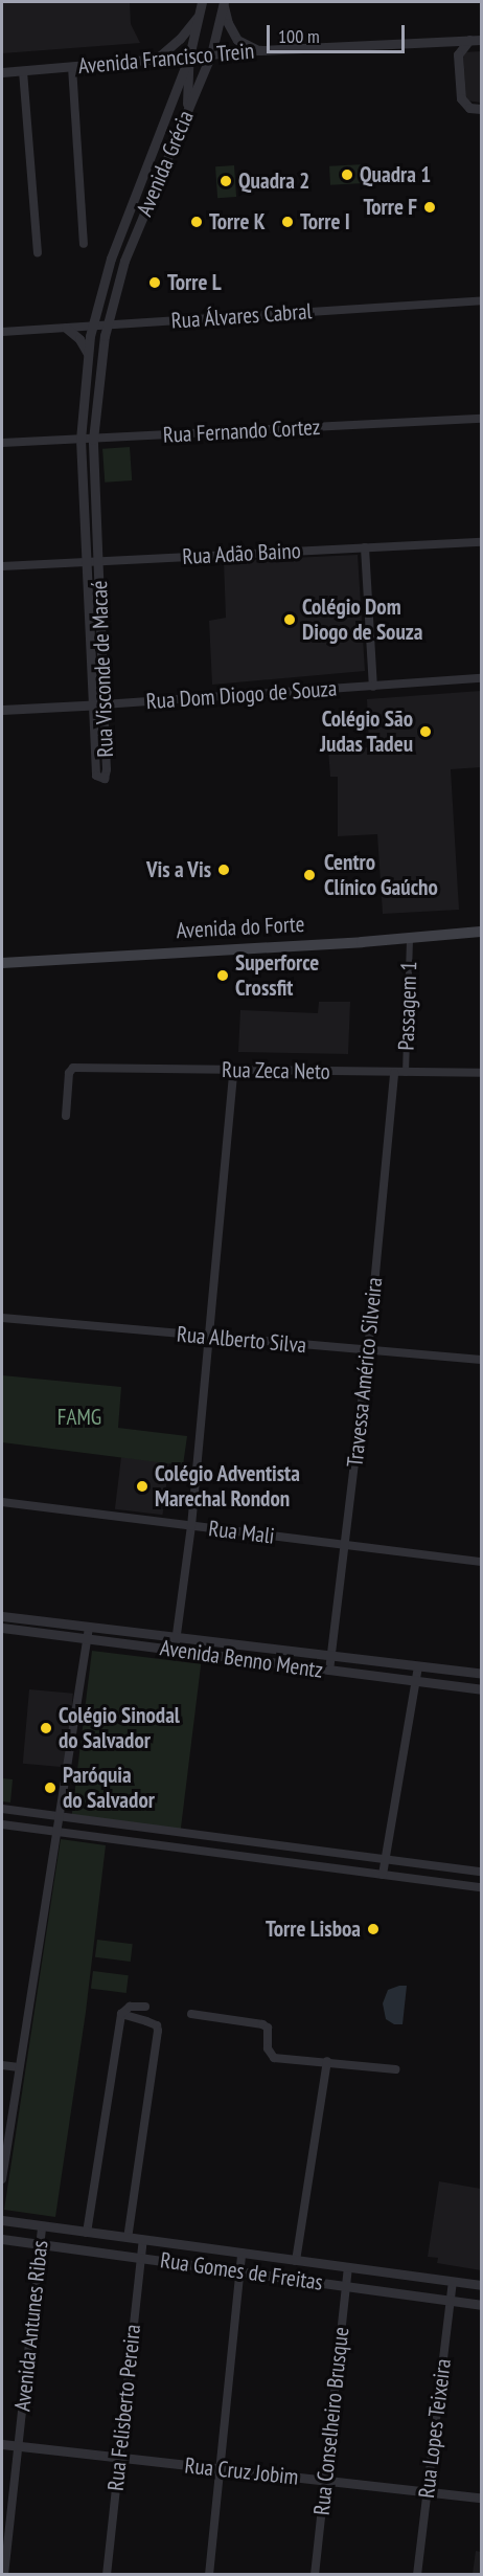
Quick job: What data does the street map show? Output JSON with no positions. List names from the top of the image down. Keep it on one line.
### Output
{"streets":{"main road":["Avenida do Forte"],"street":["Avenida Francisco Trein","Avenida Grécia","Rua Álvares Cabral","Rua Fernando Cortez","Rua Adão Baino","Rua Visconde de Macaé","Rua Dom Diogo de Souza","Passagem 1","Rua Zeca Neto","Rua Alberto Silva","Travessa Américo Silveira","Rua Mali","Avenida Benno Mentz","Rua Gomes de Freitas","Avenida Antunes Ribas","Rua Felisberto Pereira","Rua Conselheiro Brusque","Rua Lopes Teixeira","Rua Cruz Jobim"]},"crossings":[["Avenida Francisco Trein","Avenida Grécia"],["Avenida Grécia","Rua Álvares Cabral"],["Avenida Grécia","Rua Visconde de Macaé"],["Rua Álvares Cabral","Rua Visconde de Macaé"],["Rua Fernando Cortez","Rua Visconde de Macaé"],["Rua Adão Baino","Rua Visconde de Macaé"],["Rua Visconde de Macaé","Rua Dom Diogo de Souza"],["Avenida do Forte","Passagem 1"],["Passagem 1","Rua Zeca Neto"],["Rua Zeca Neto","Travessa Américo Silveira"],["Rua Alberto Silva","Travessa Américo Silveira"],["Travessa Américo Silveira","Rua Mali"],["Travessa Américo Silveira","Avenida Benno Mentz"],["Rua Gomes de Freitas","Avenida Antunes Ribas"],["Rua Gomes de Freitas","Rua Felisberto Pereira"],["Rua Gomes de Freitas","Rua Conselheiro Brusque"],["Rua Gomes de Freitas","Rua Lopes Teixeira"],["Avenida Antunes Ribas","Rua Cruz Jobim"],["Rua Felisberto Pereira","Rua Cruz Jobim"],["Rua Conselheiro Brusque","Rua Cruz Jobim"],["Rua Lopes Teixeira","Rua Cruz Jobim"]],"parks":["FAMG"],"places":["Quadra 1","Quadra 2","Torre F","Torre K","Torre I","Torre L","Colégio Dom Diogo de Souza","Colégio São Judas Tadeu","Vis a Vis","Centro Clínico Gaúcho","Superforce Crossfit","Colégio Adventista Marechal Rondon","Colégio Sinodal do Salvador","Paróquia do Salvador","Torre Lisboa"],"scale_bar":"100 m"}
